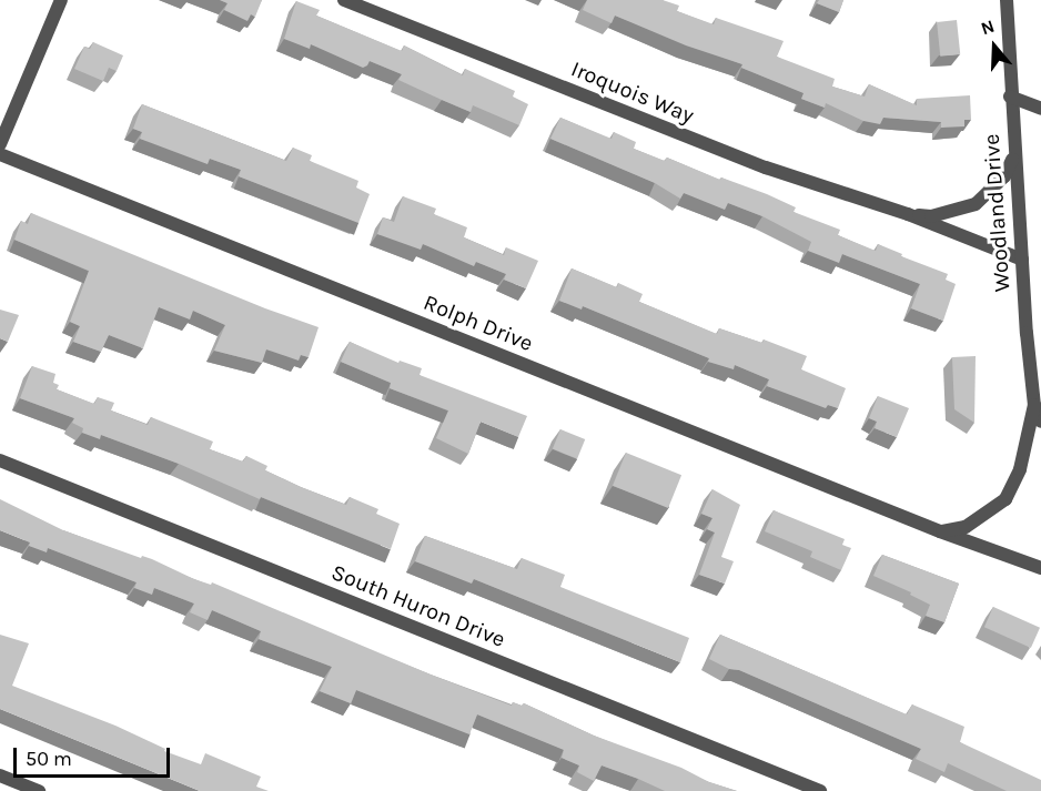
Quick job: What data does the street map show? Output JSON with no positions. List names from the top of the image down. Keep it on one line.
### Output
{"streets":{"street":["Iroquois Way","Woodland Drive","Rolph Drive","South Huron Drive"]},"crossings":[["Iroquois Way","Woodland Drive"]],"scale_bar":"50 m","north":"top"}
